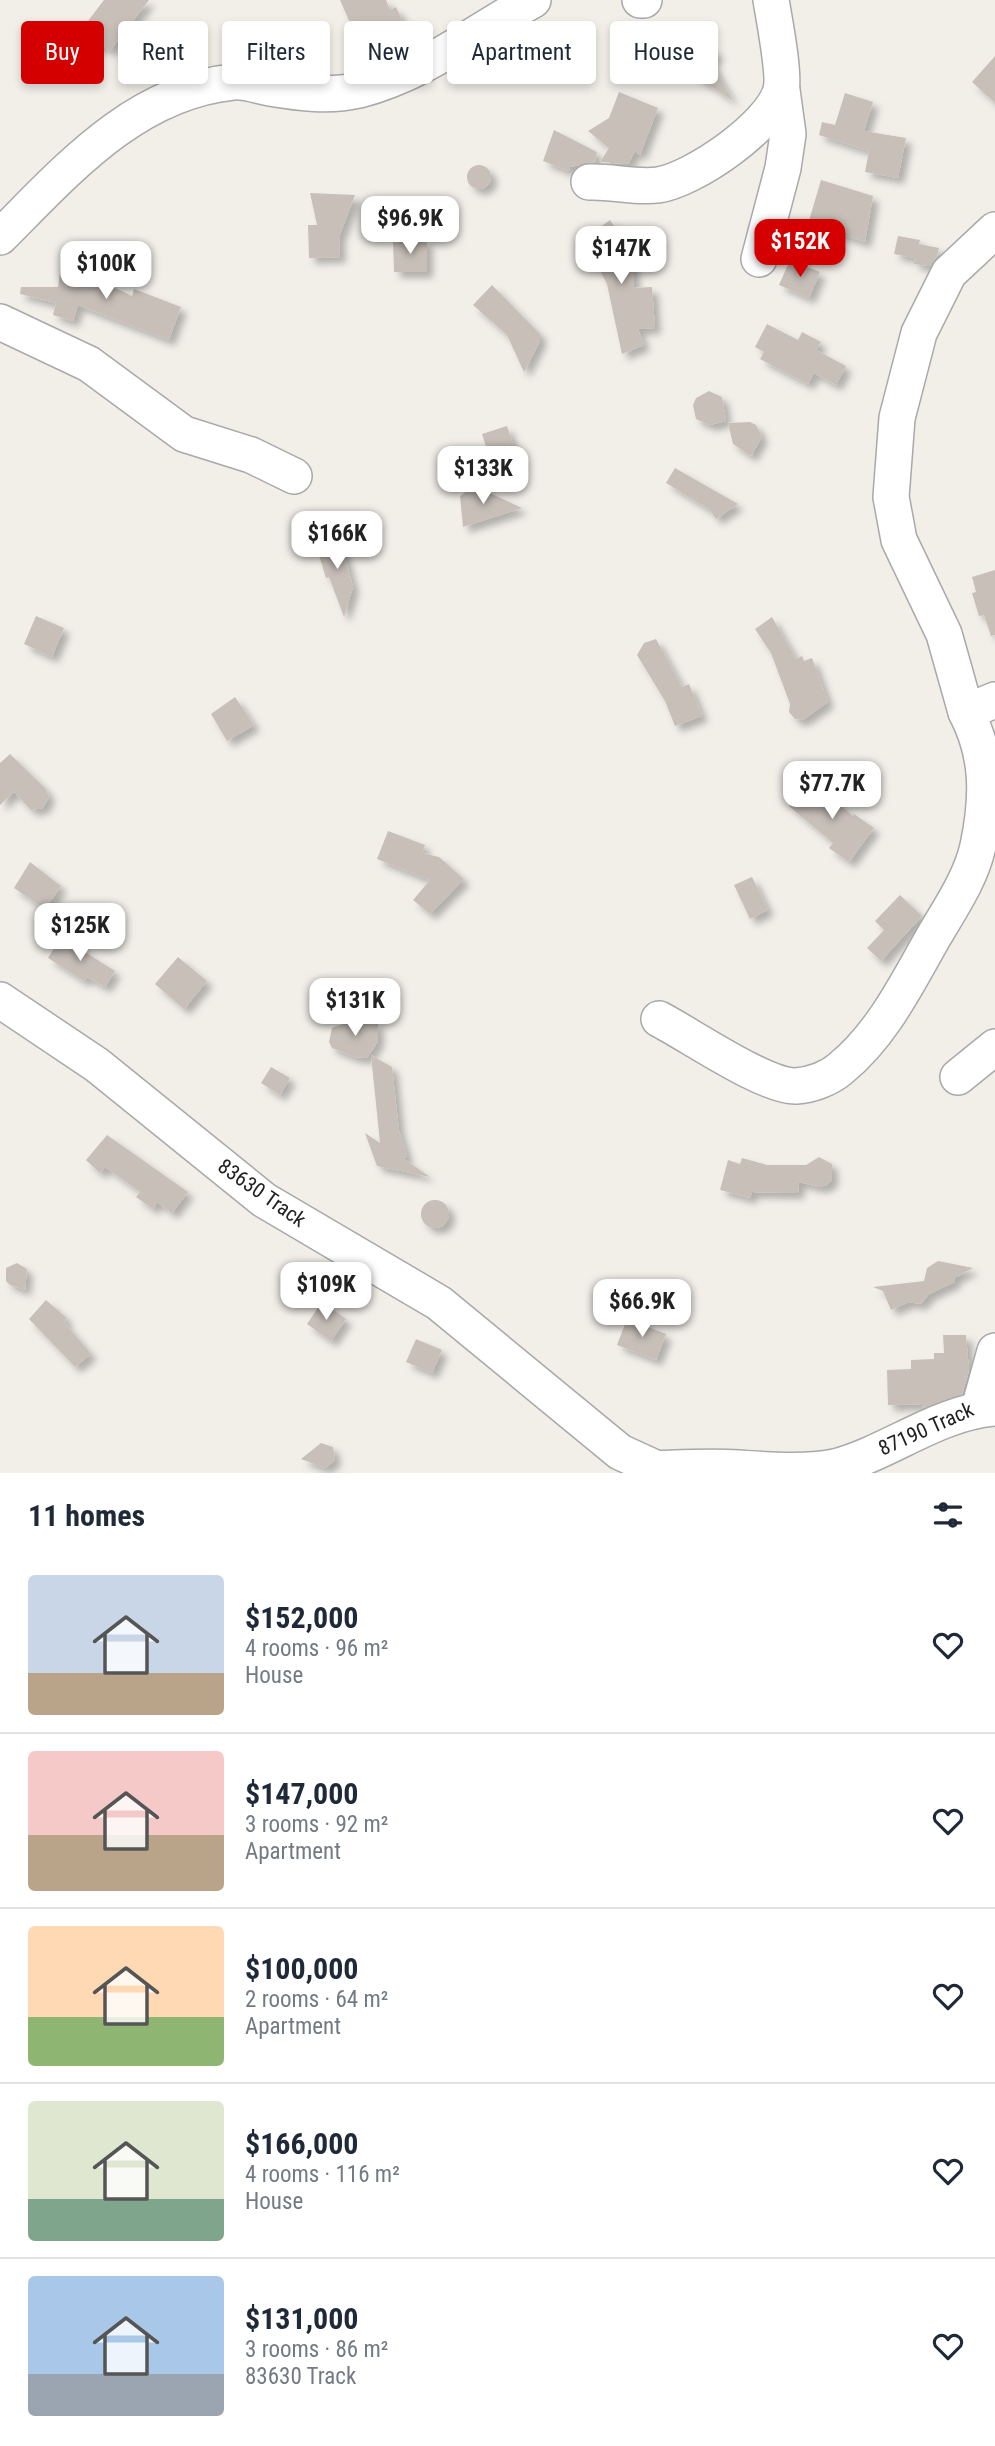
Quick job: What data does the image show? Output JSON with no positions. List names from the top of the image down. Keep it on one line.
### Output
{"streets":{"street":["83630 Track","87190 Track"]},"crossings":[["83630 Track","87190 Track"]],"page":{"chip":["Buy","Rent","Filters","New","Apartment","House"],"price":["$96.9K","$152K","$147K","$100K","$133K","$166K","$77.7K","$125K","$131K","$109K","$66.9K"],"heading":"11 homes","list":[{"name":"$152,000","note":"4 rooms · 96 m² · House"},{"name":"$147,000","note":"3 rooms · 92 m² · Apartment"},{"name":"$100,000","note":"2 rooms · 64 m² · Apartment"},{"name":"$166,000","note":"4 rooms · 116 m² · House"},{"name":"$131,000","note":"3 rooms · 86 m² · 83630 Track"}]}}
